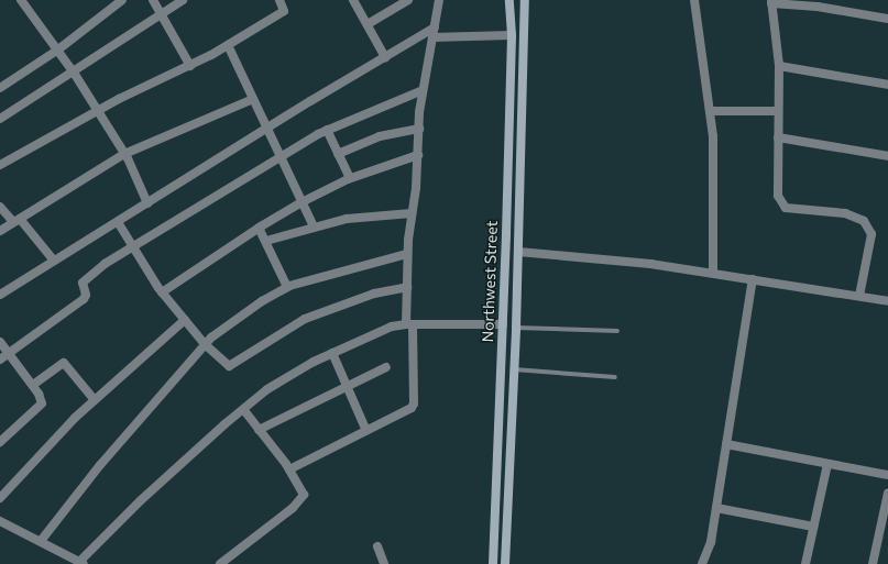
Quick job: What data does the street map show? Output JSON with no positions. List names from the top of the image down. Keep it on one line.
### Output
{"streets":{"main road":["Northwest Street"]}}
